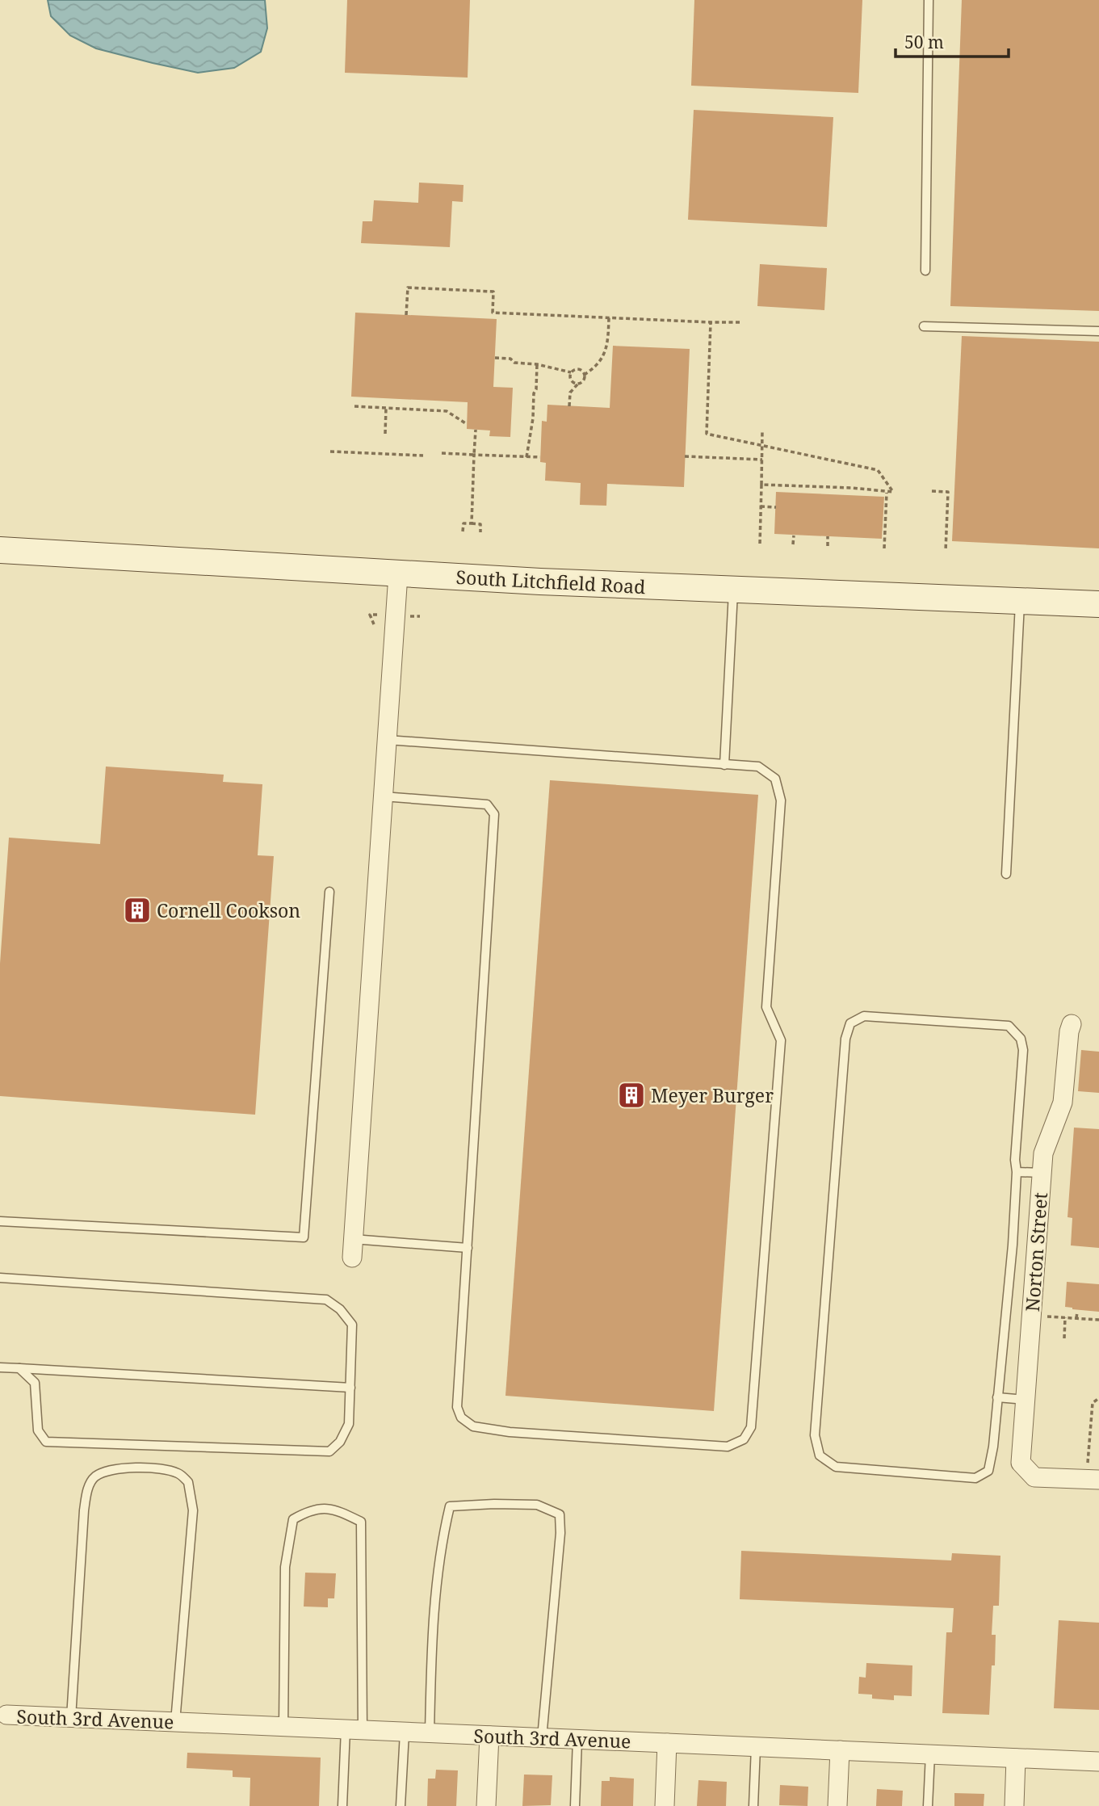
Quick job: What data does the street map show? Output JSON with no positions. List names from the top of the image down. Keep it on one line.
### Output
{"streets":{"main road":["South Litchfield Road"],"street":["Norton Street","South 3rd Avenue"]},"places":{"building":["Cornell Cookson","Meyer Burger"]},"scale_bar":"50 m"}
